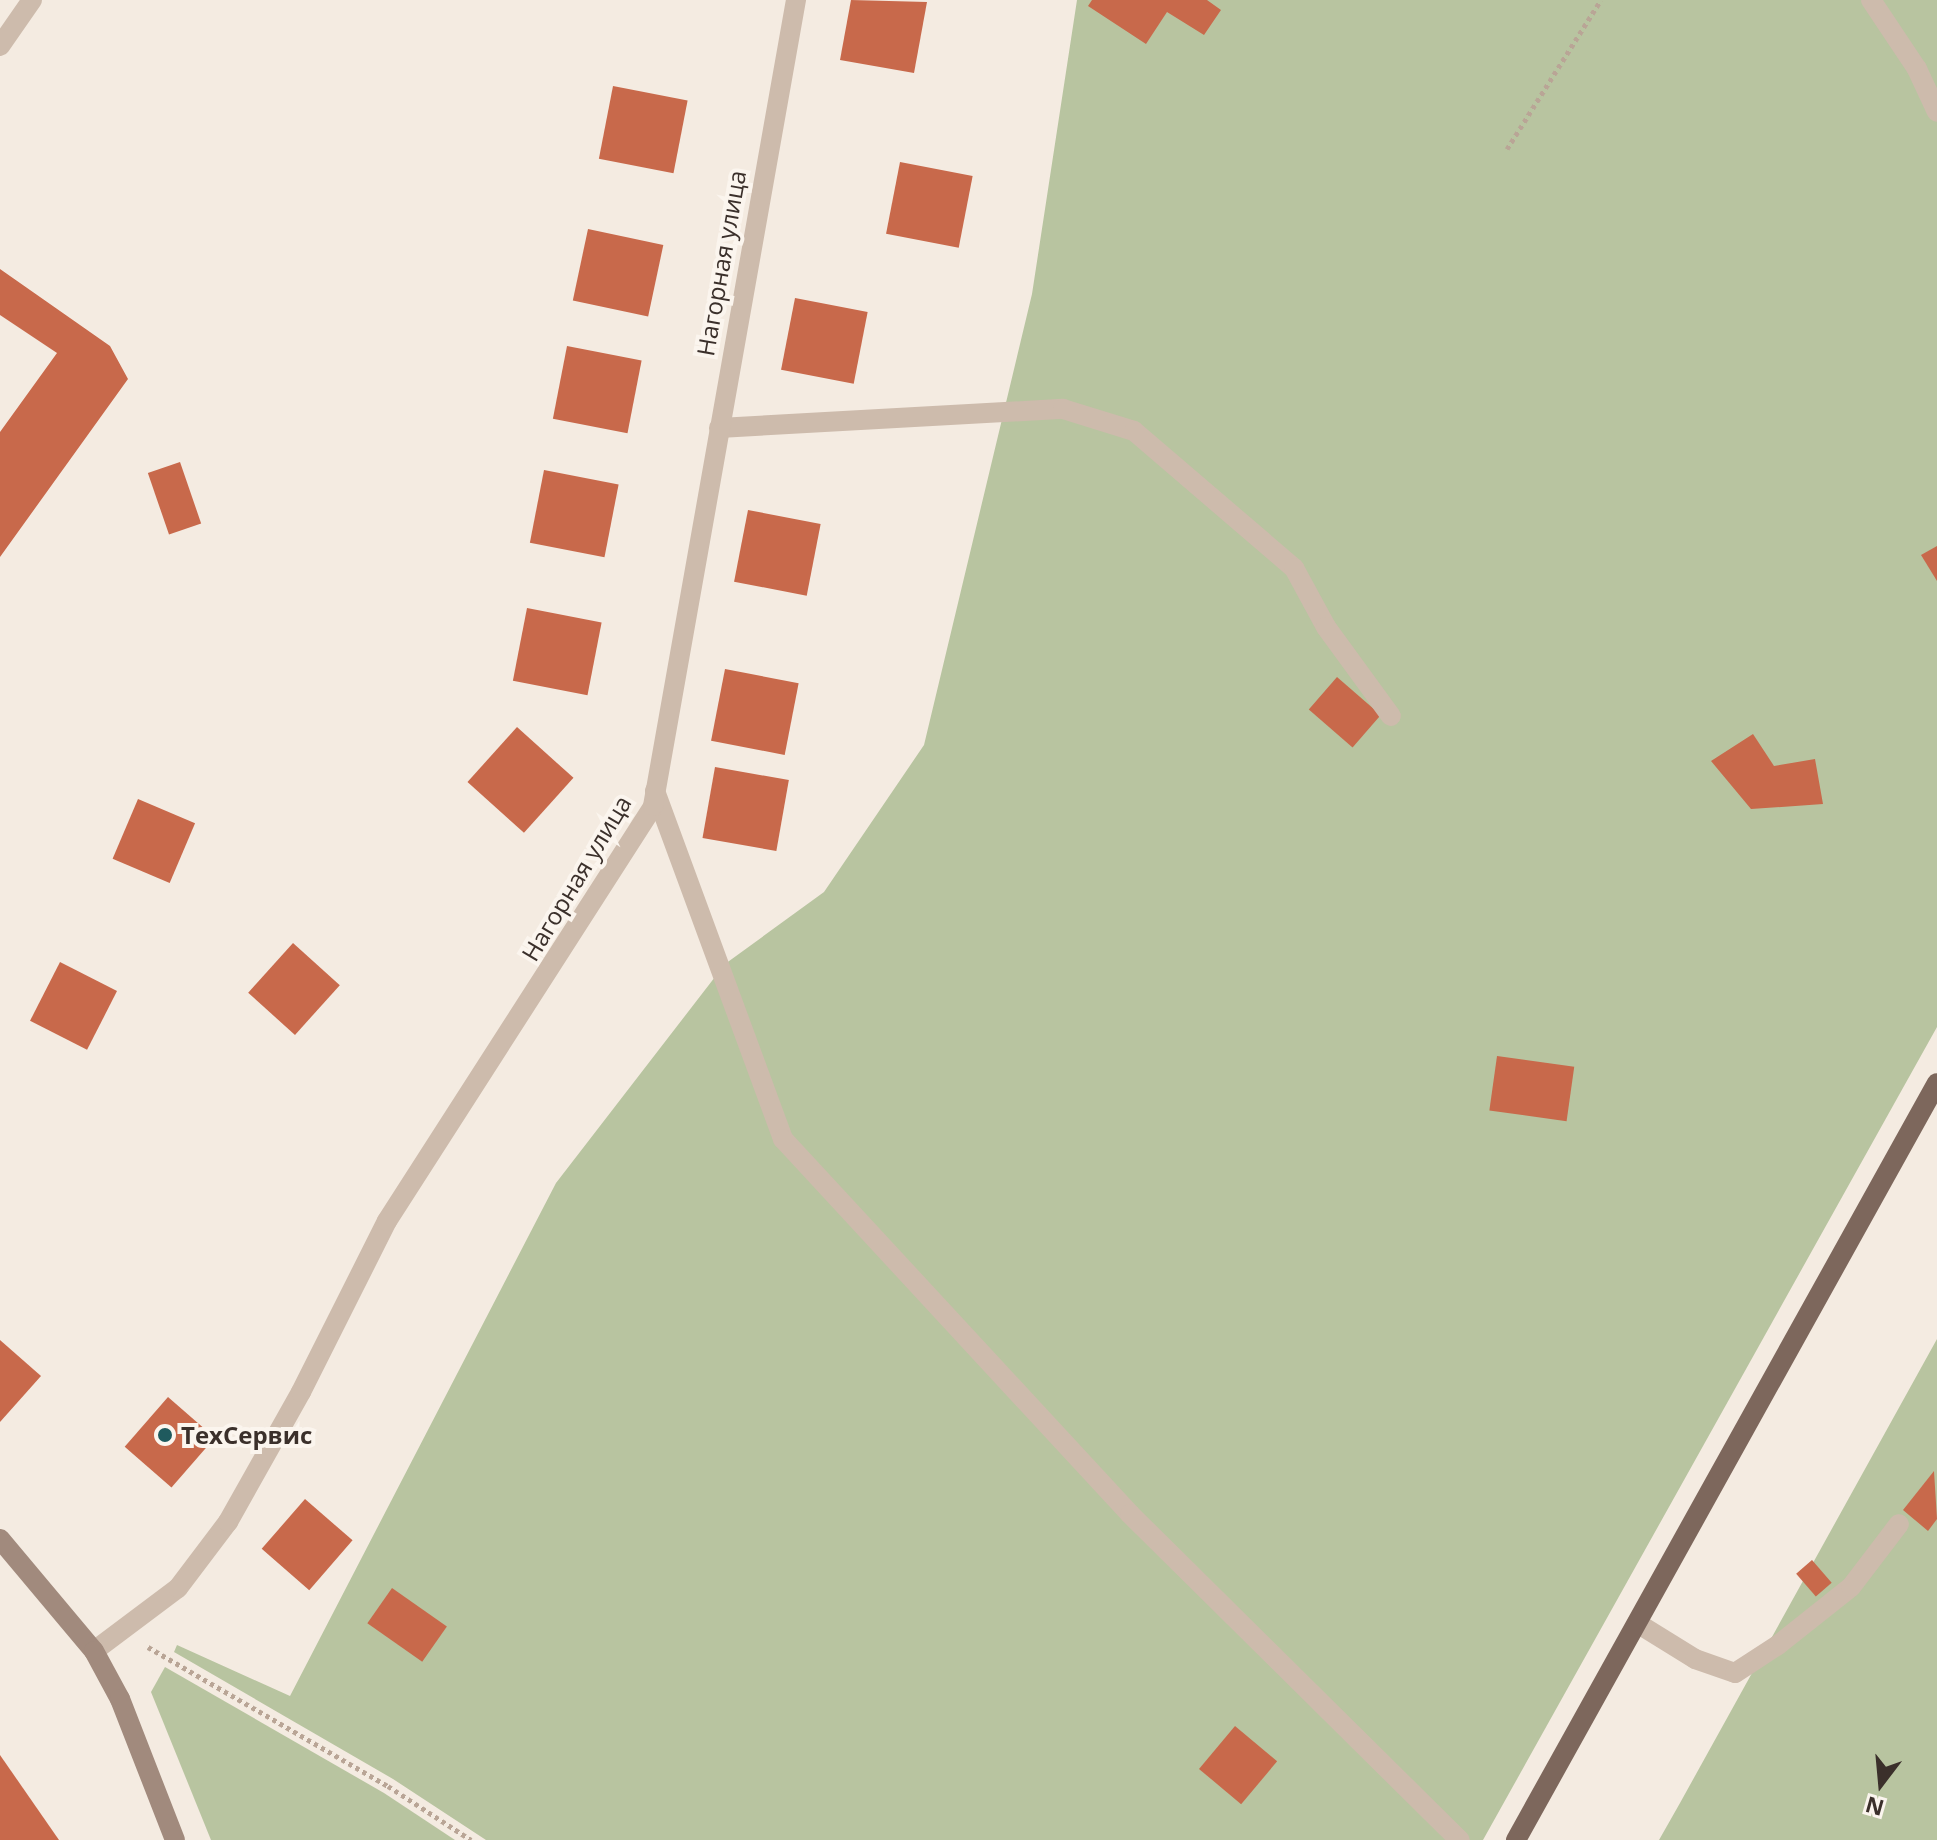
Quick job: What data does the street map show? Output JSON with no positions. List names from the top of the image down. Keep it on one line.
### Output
{"streets":{"street":["Нагорная улица"]},"places":["ТехСервис"],"north":"bottom"}
